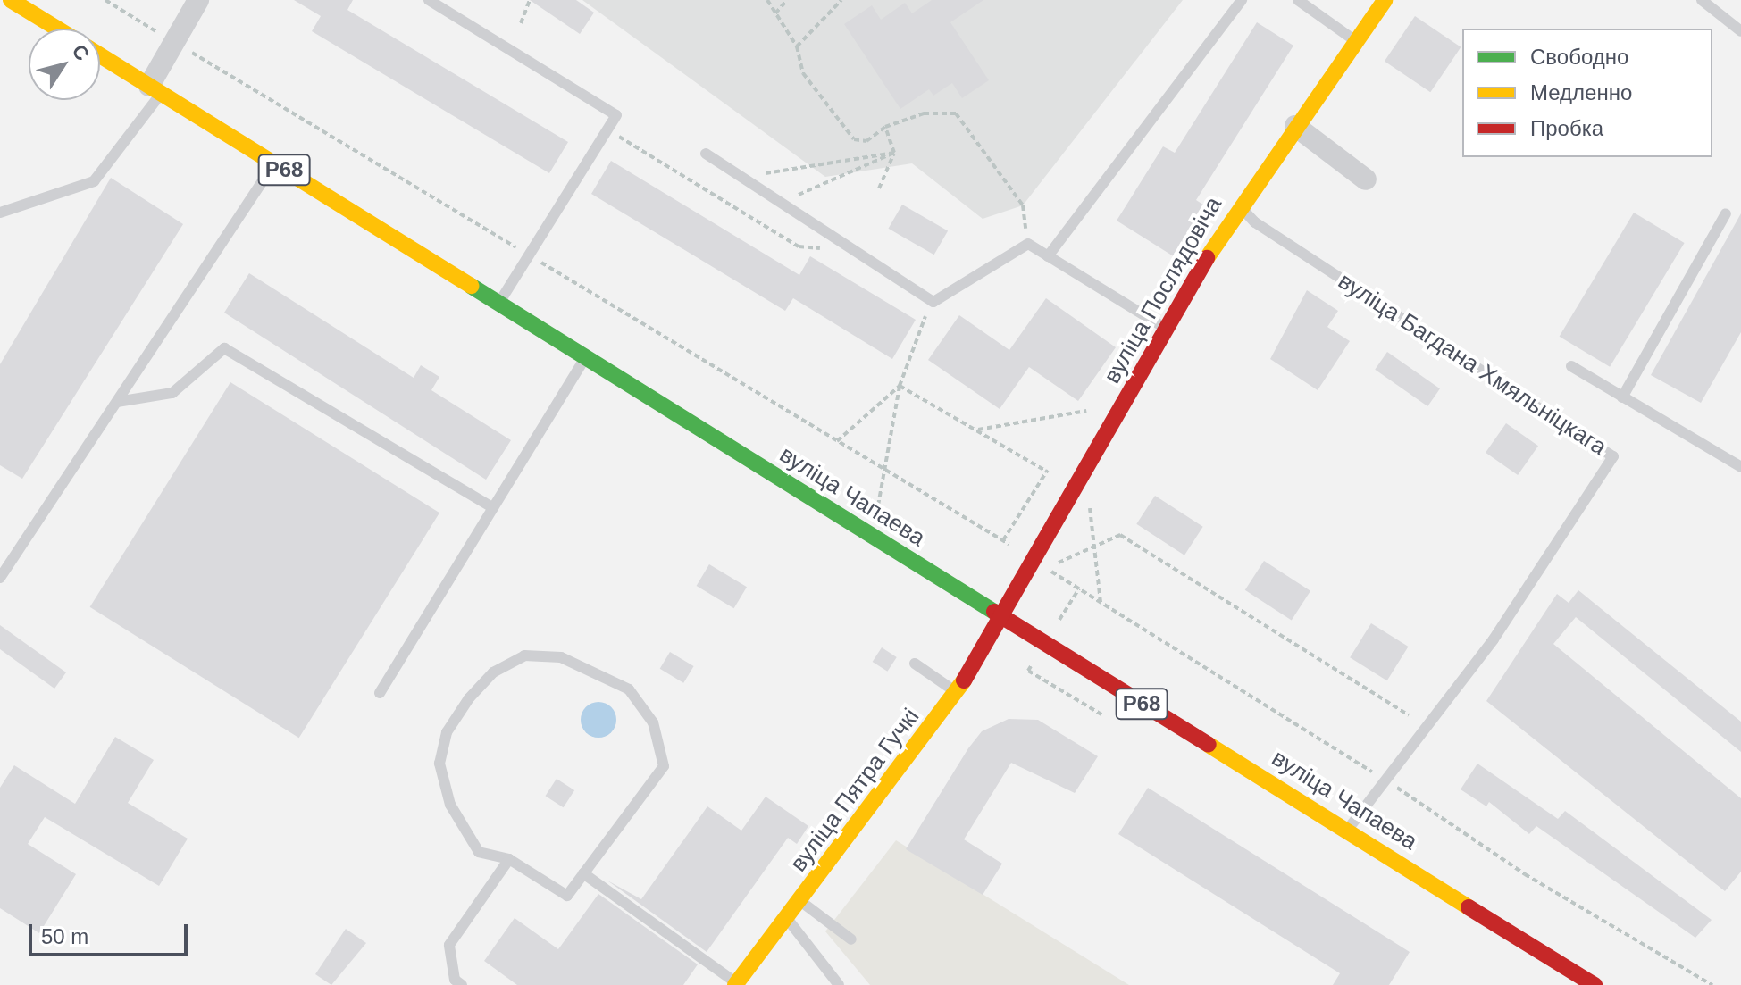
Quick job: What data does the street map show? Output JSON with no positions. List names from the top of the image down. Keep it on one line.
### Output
{"streets":{"main road":["Р68","вуліца Послядовіча","вуліца Чапаева","вуліца Пятра Гучкі"],"lane":["вуліца Багдана Хмяльніцкага"]},"crossings":[["вуліца Послядовіча","вуліца Багдана Хмяльніцкага"],["вуліца Послядовіча","вуліца Чапаева"],["вуліца Послядовіча","вуліца Пятра Гучкі"],["вуліца Багдана Хмяльніцкага","вуліца Чапаева"],["вуліца Чапаева","вуліца Пятра Гучкі"]],"legend":["Свободно","Медленно","Пробка"],"scale_bar":"50 m","north":"top right"}
